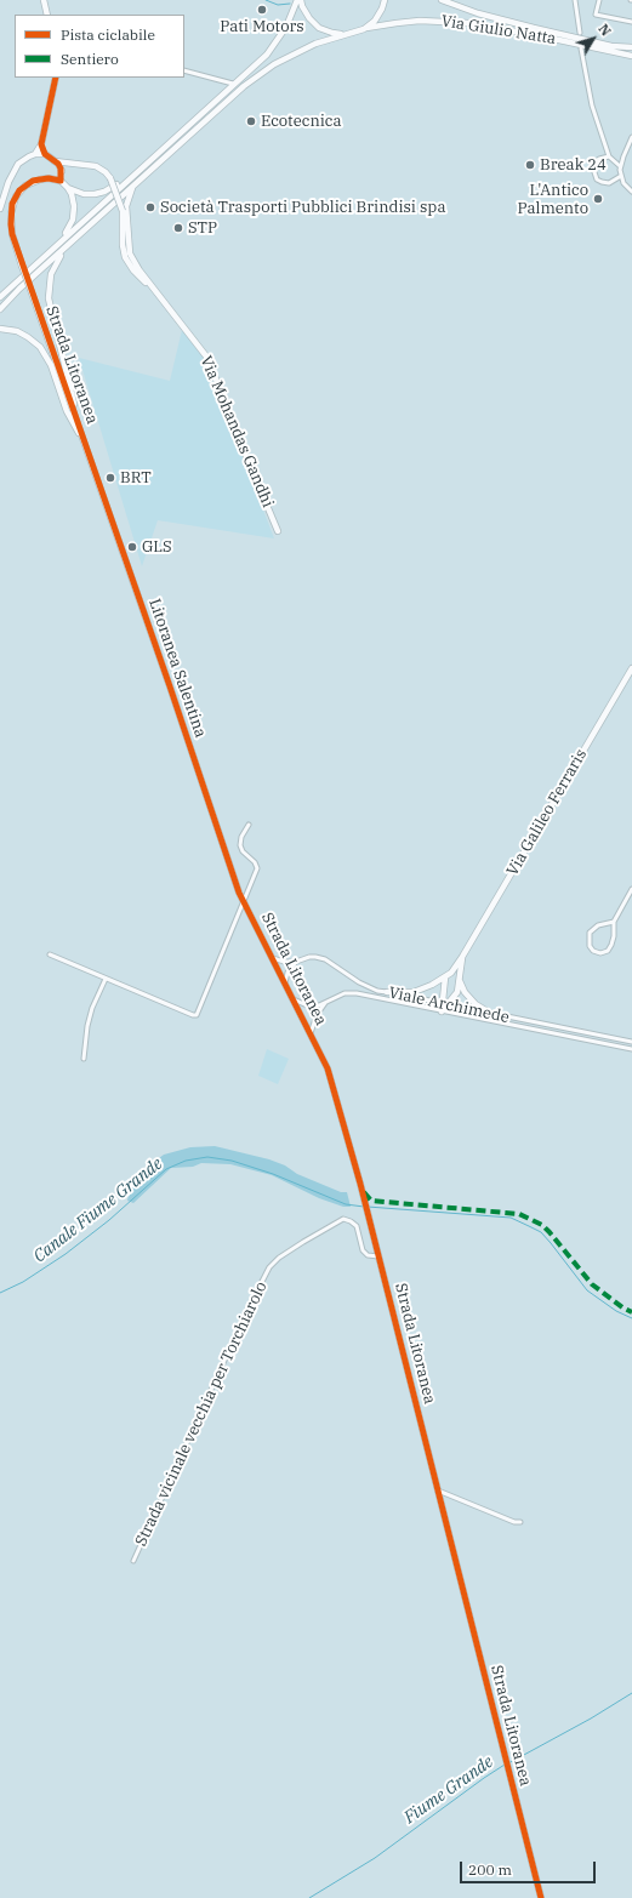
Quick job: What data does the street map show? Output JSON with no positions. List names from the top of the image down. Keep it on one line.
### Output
{"streets":{"street":["Via Giulio Natta","Strada Litoranea","Via Mohandas Gandhi","Litoranea Salentina","Via Galileo Ferraris","Viale Archimede","Strada vicinale vecchia per Torchiarolo"]},"crossings":[["Strada Litoranea","Litoranea Salentina"],["Strada Litoranea","Viale Archimede"],["Strada Litoranea","Strada vicinale vecchia per Torchiarolo"],["Via Galileo Ferraris","Viale Archimede"]],"water":["Canale Fiume Grande","Fiume Grande"],"places":["Pati Motors","Ecotecnica","Break 24","L'Antico Palmento","Società Trasporti Pubblici Brindisi spa","STP","BRT","GLS"],"legend":["Pista ciclabile","Sentiero"],"scale_bar":"200 m","north":"top right"}
